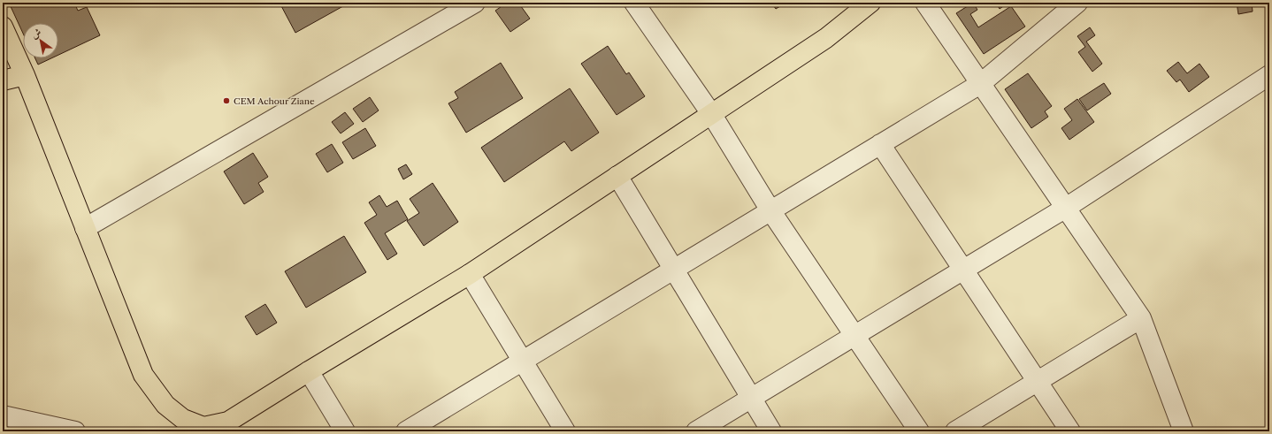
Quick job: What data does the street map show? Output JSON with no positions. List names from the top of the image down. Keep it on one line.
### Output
{"places":["CEM Achour Ziane"],"north":"top left"}
